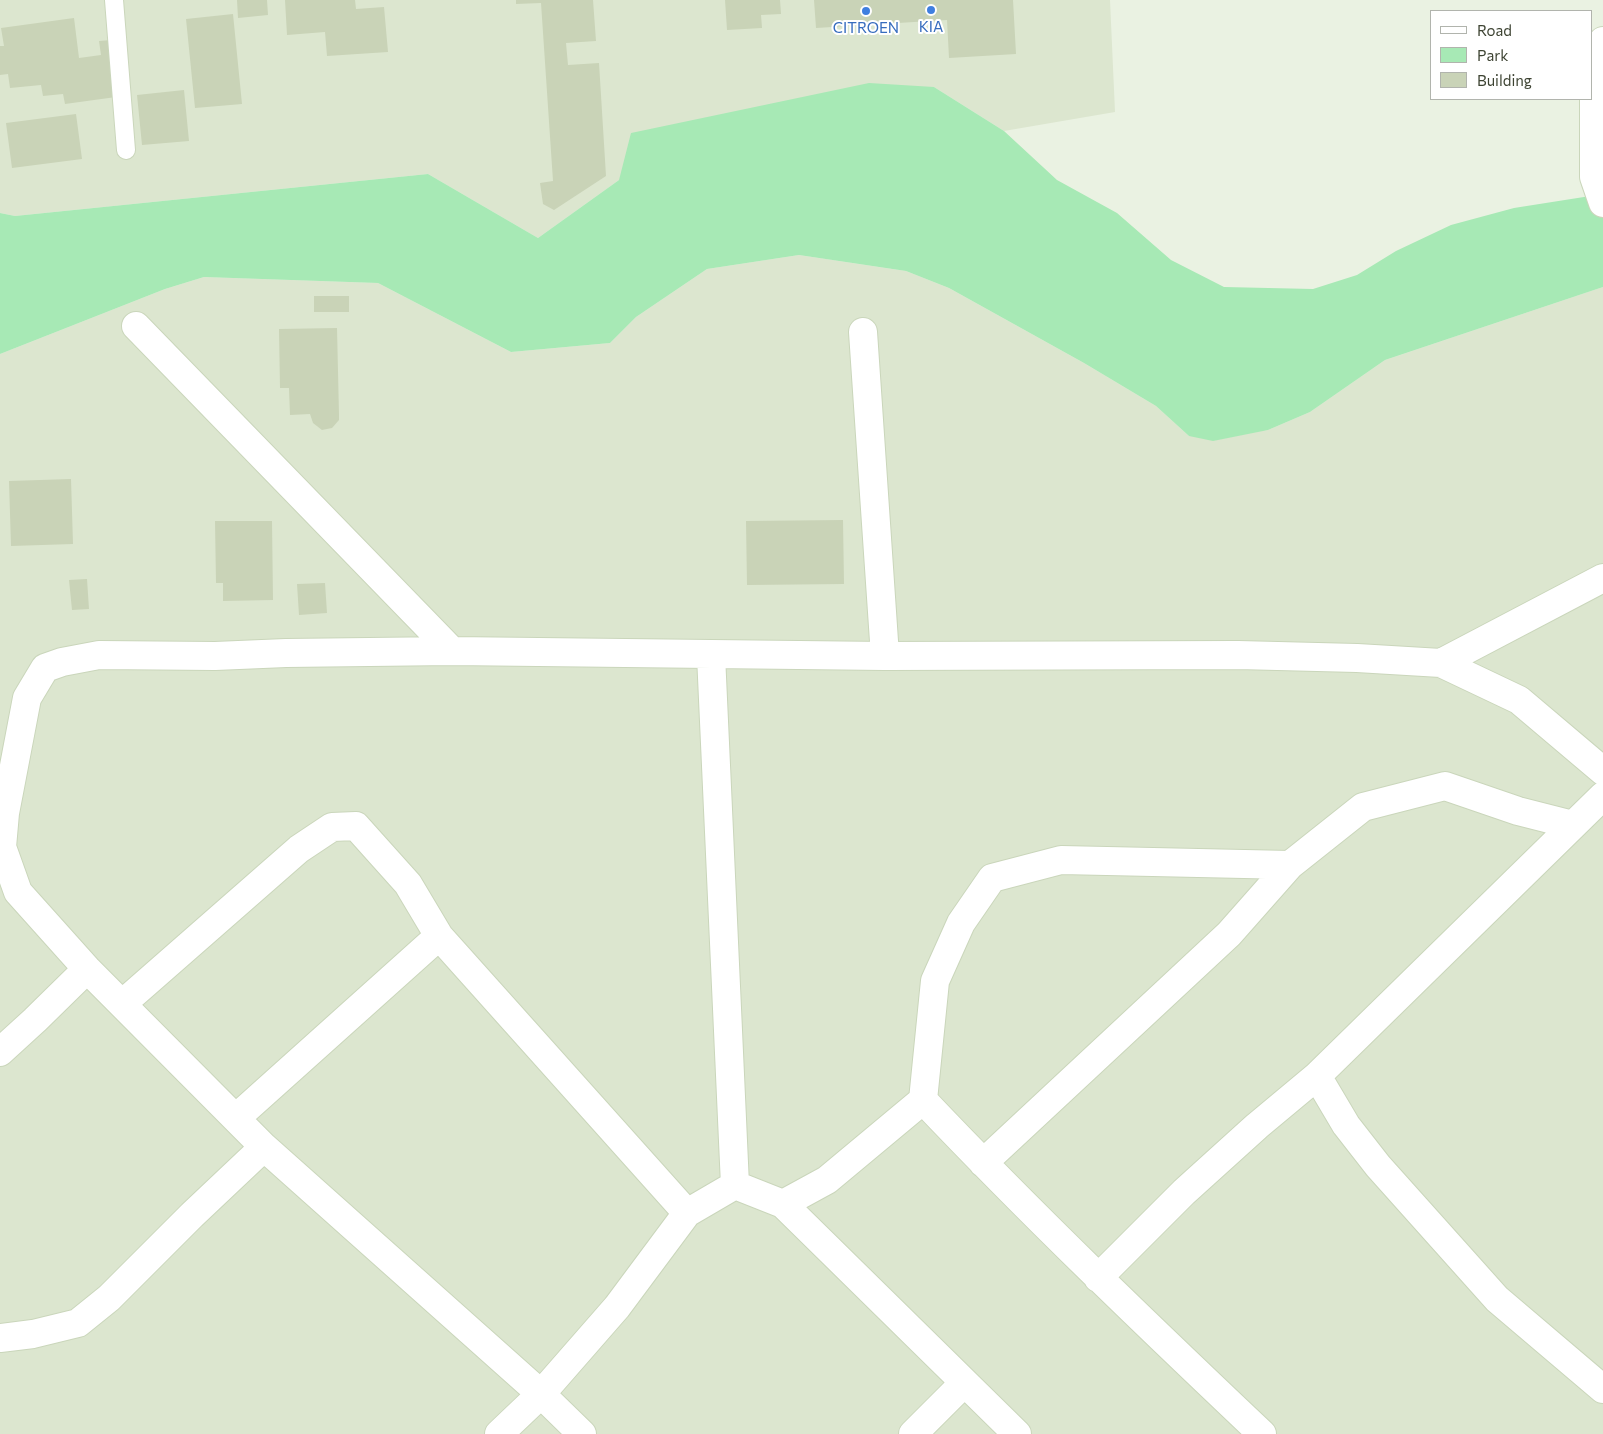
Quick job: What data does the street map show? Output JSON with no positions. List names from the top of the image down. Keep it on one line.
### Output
{"places":["KIA","CITROEN"],"legend":["Road","Park","Building"]}
